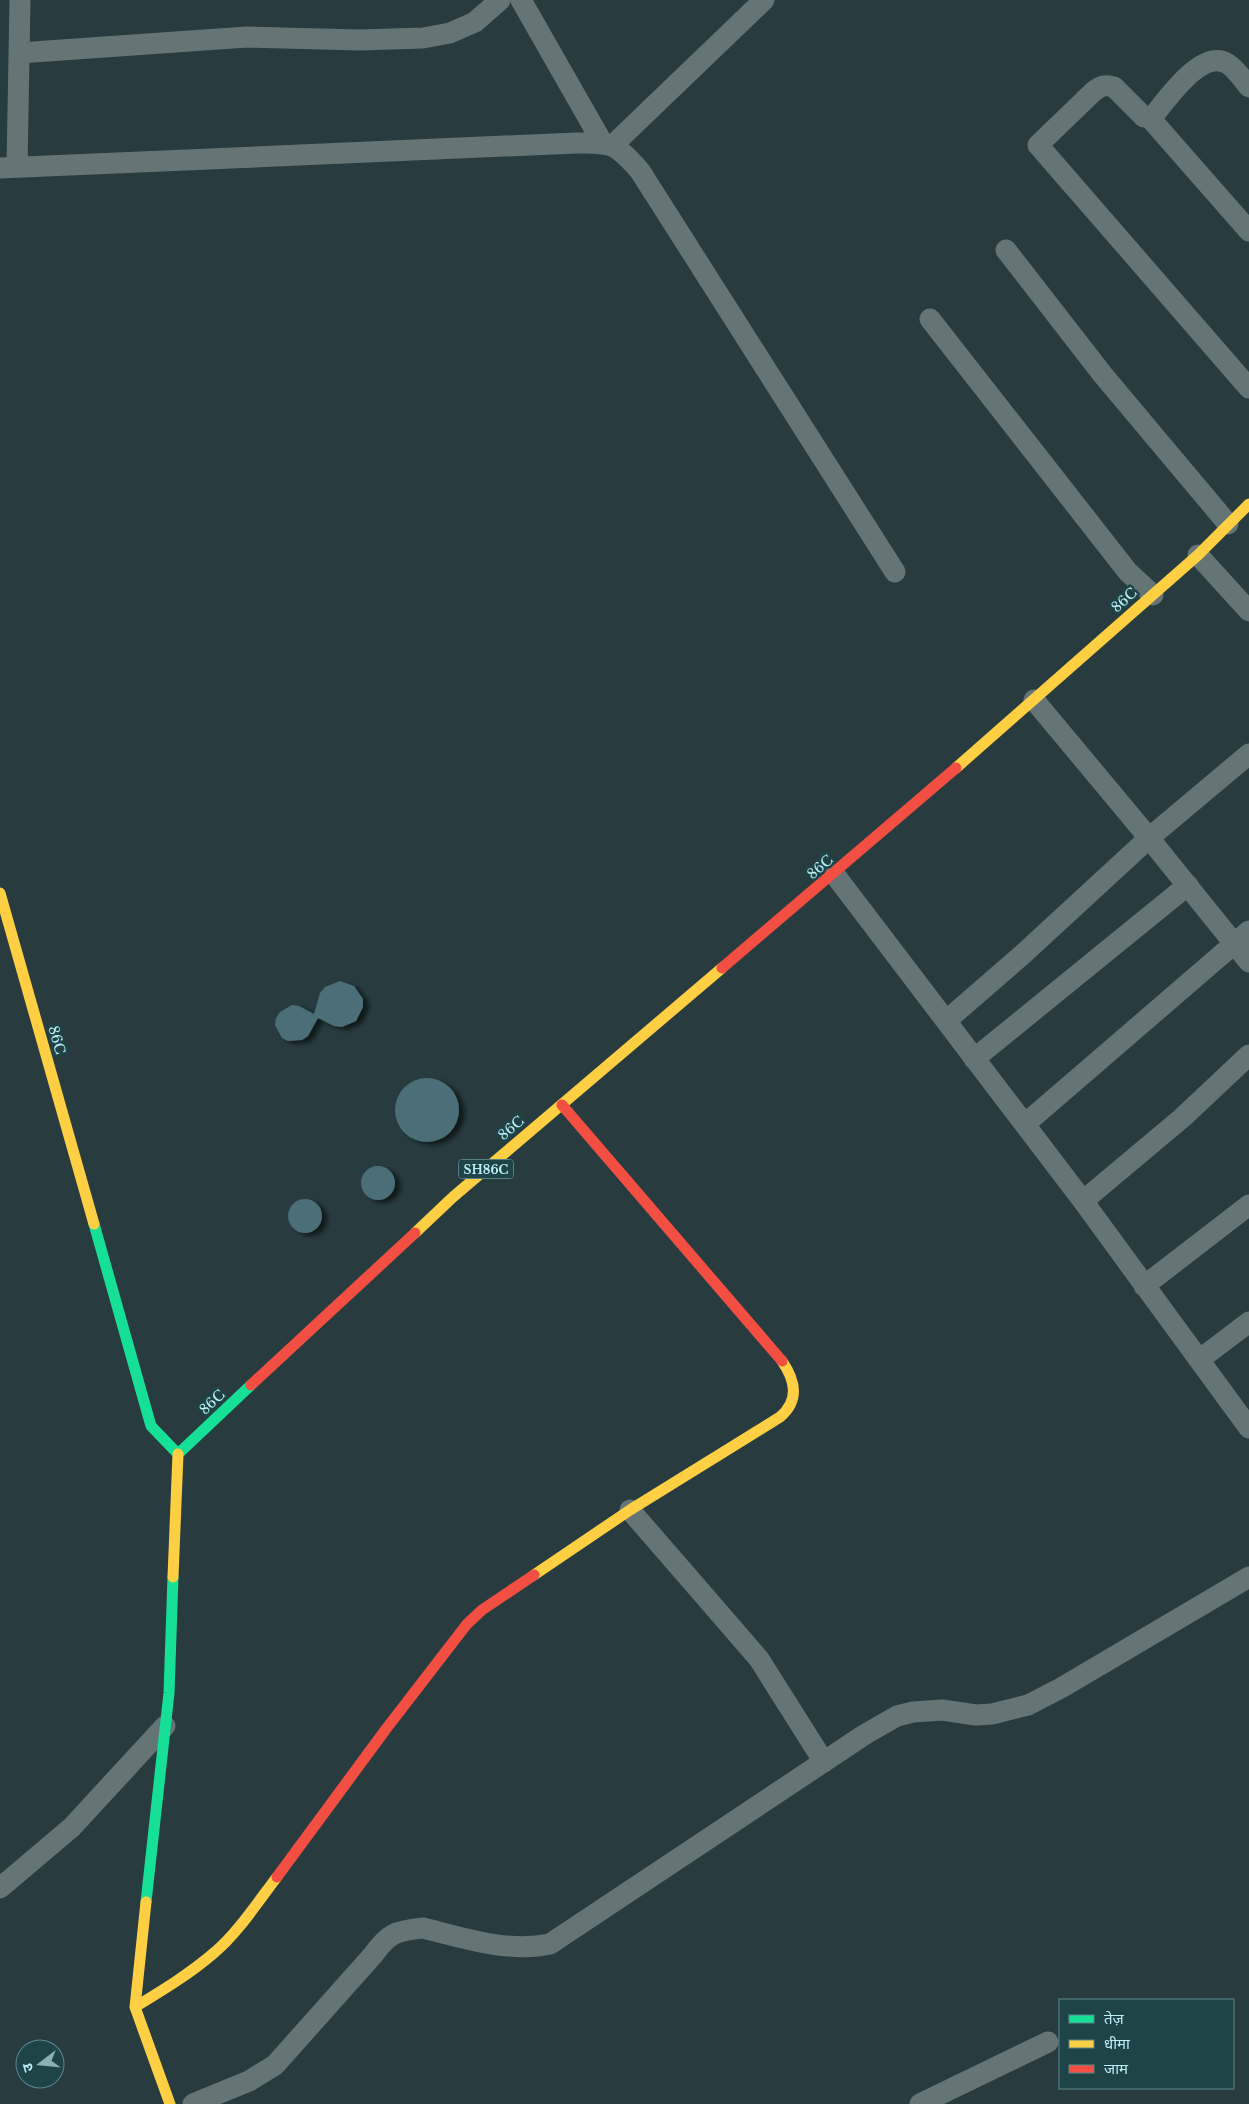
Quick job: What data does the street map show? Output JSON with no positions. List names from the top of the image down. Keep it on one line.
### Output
{"streets":{"main road":["86C","SH86C"]},"legend":["तेज़","धीमा","जाम"],"north":"left"}
